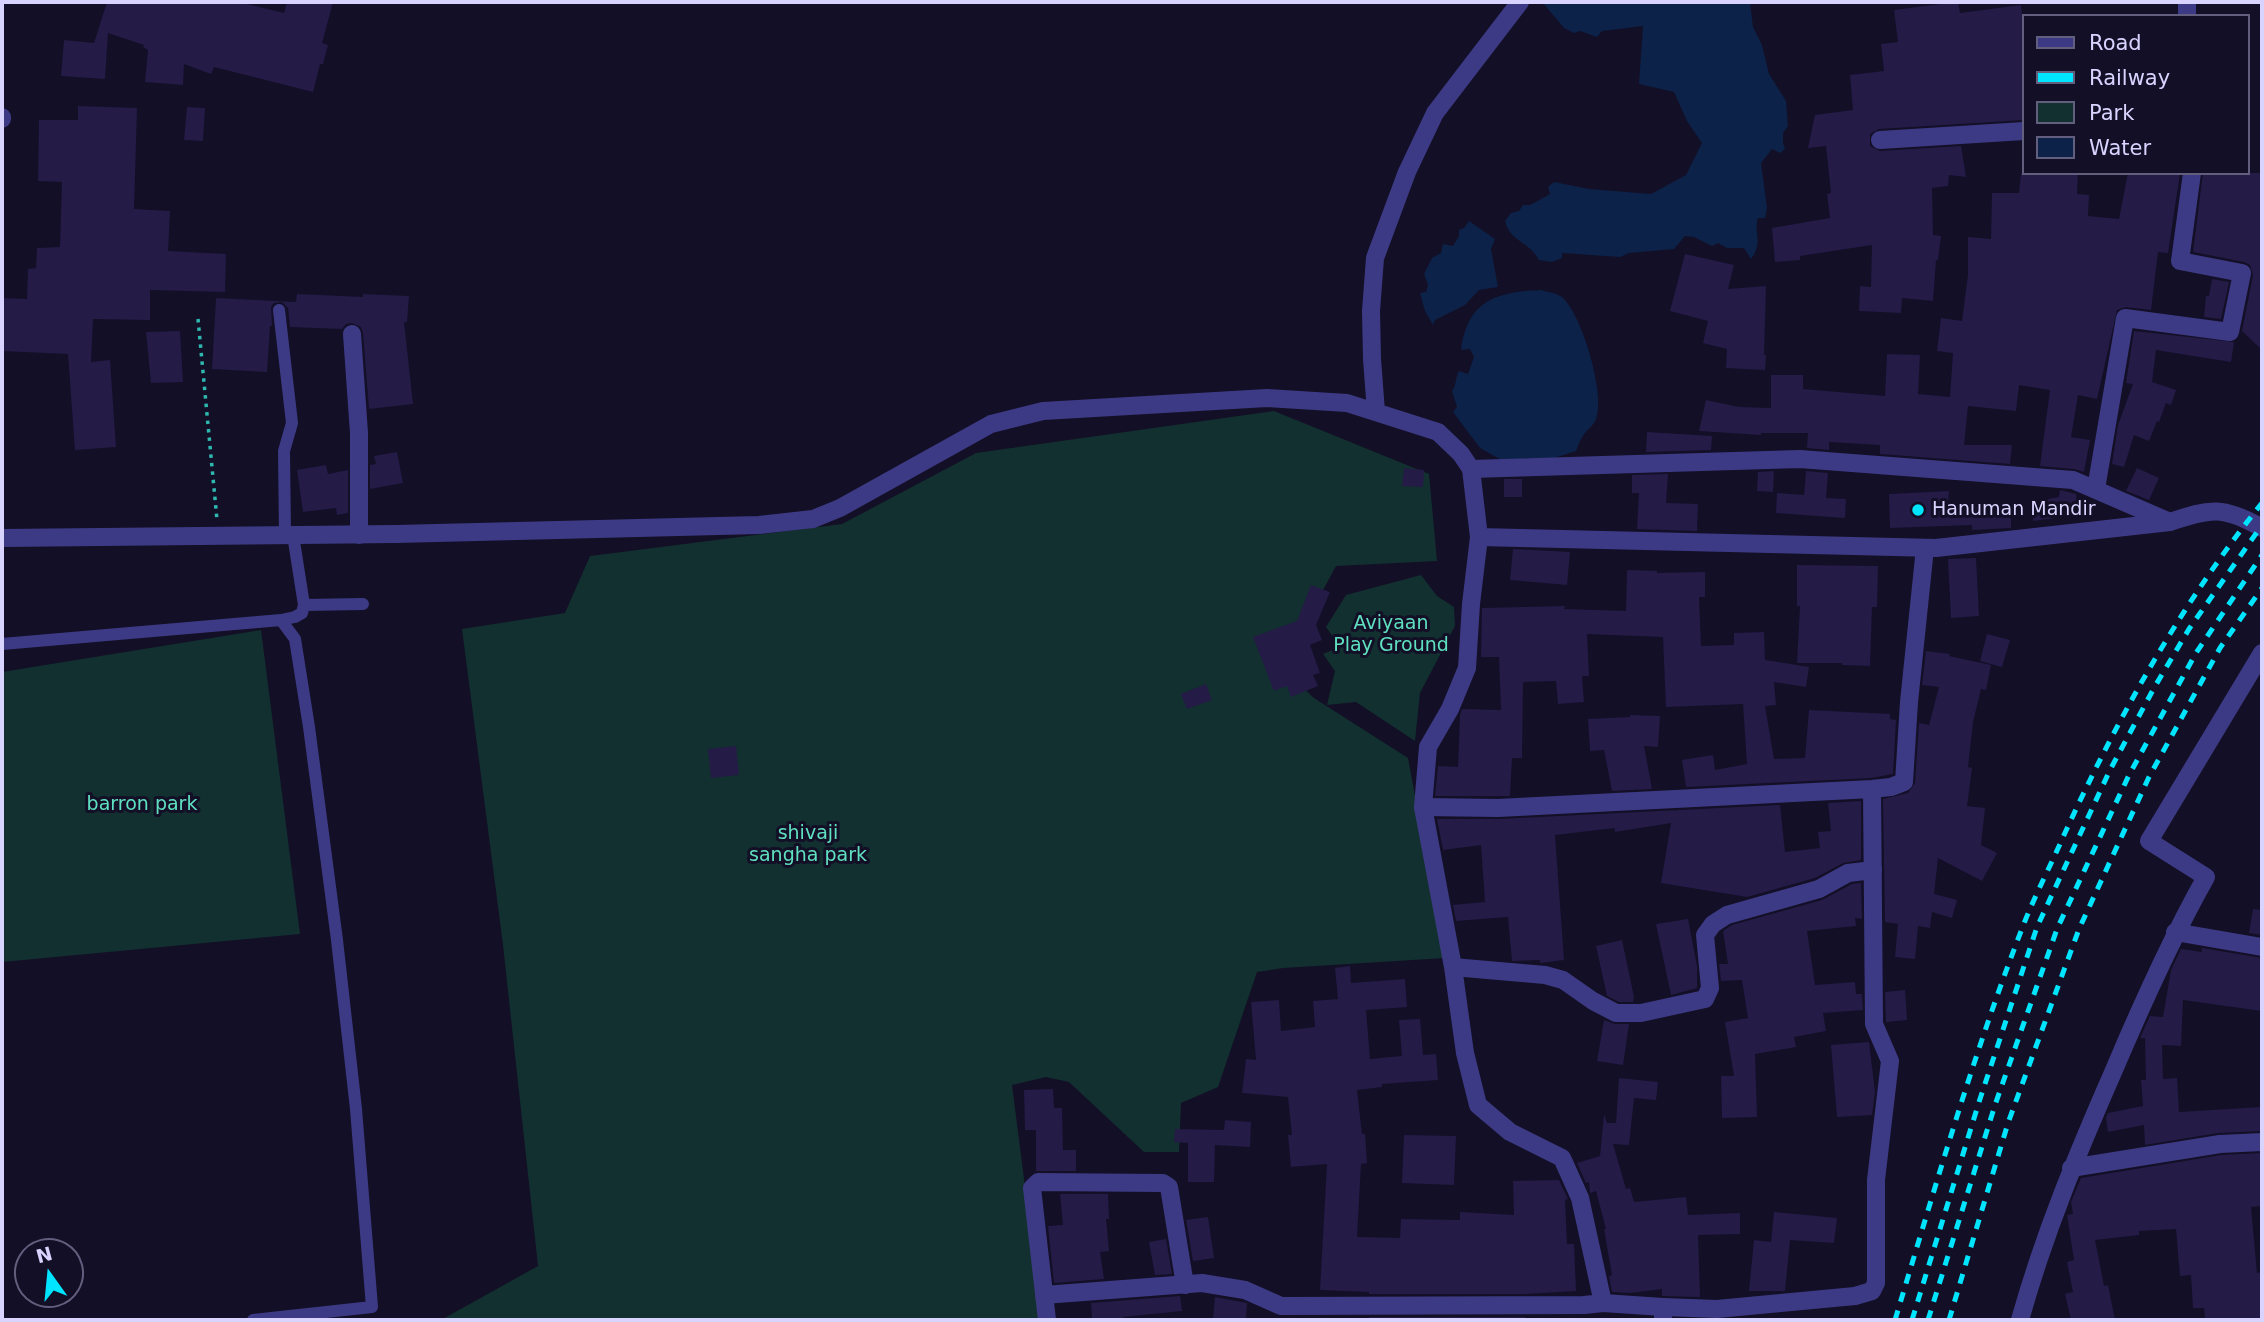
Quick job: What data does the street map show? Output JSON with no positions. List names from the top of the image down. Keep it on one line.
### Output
{"parks":["Aviyaan Play Ground","barron park","shivaji sangha park"],"places":["Hanuman Mandir"],"legend":["Road","Railway","Park","Water"],"north":"top"}
